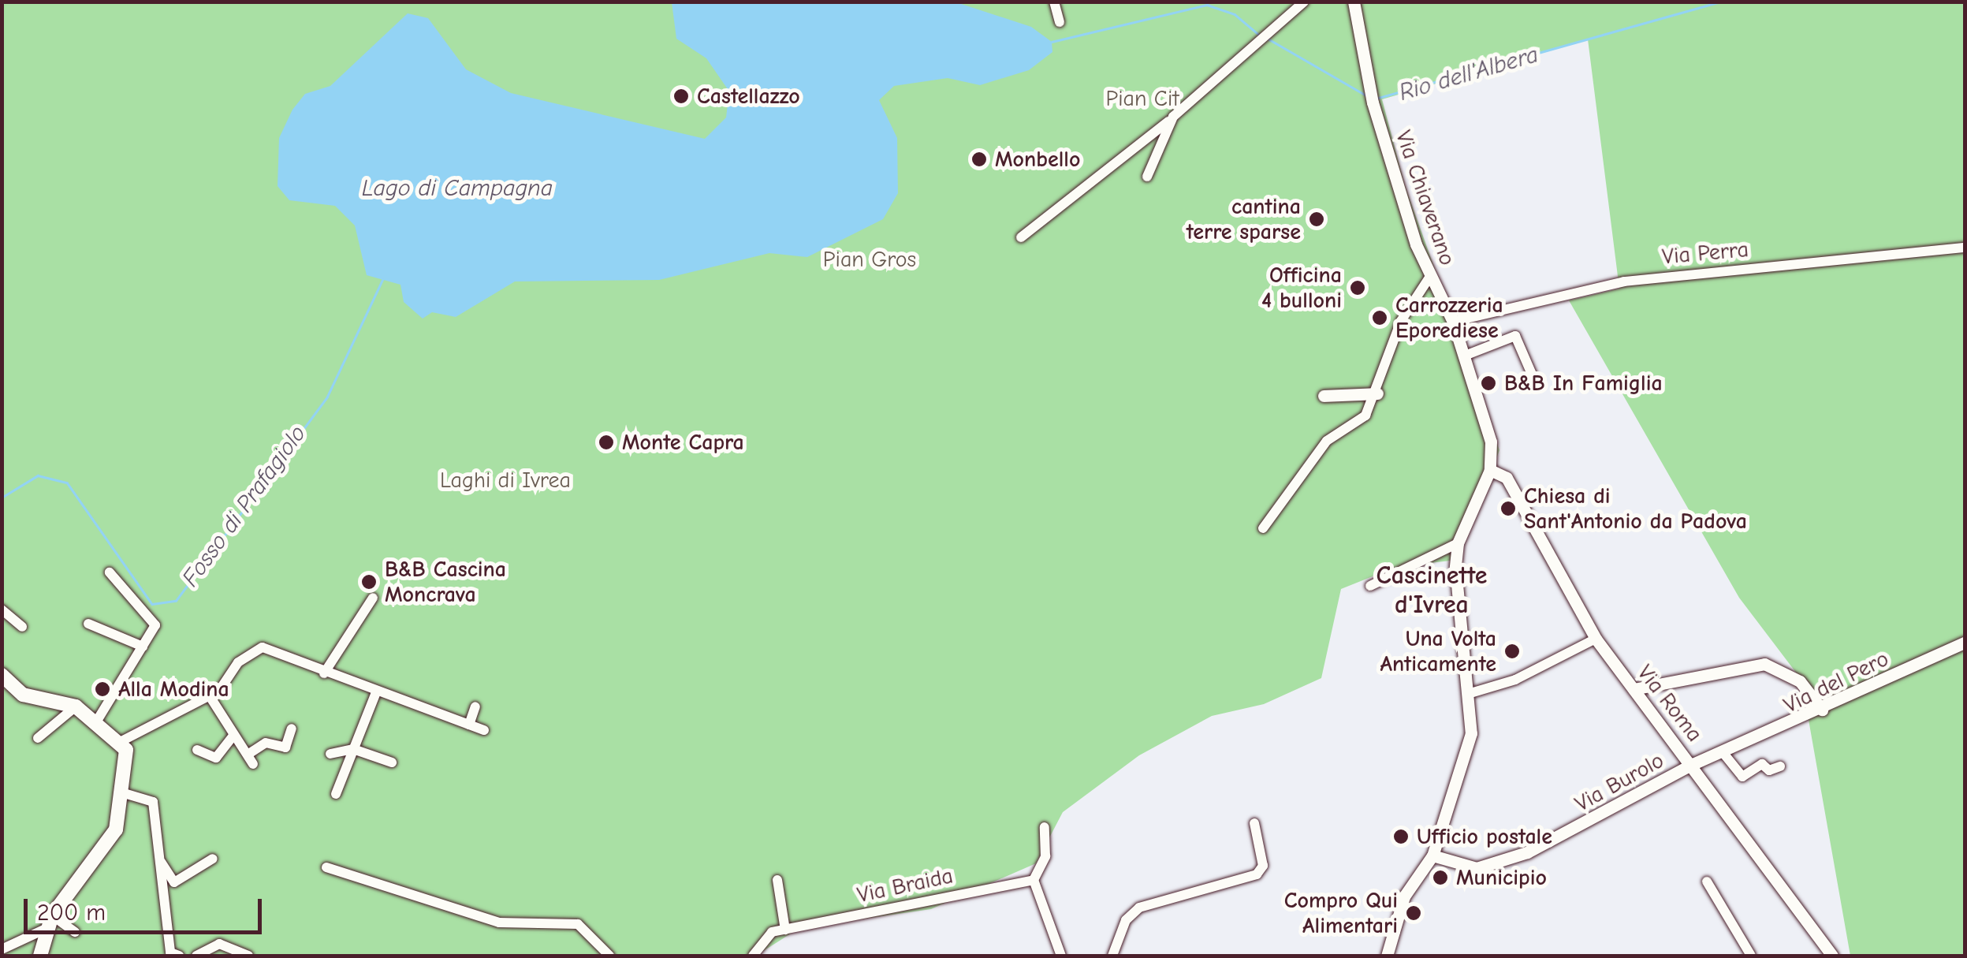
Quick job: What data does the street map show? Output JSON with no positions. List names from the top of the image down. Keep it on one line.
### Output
{"streets":{"street":["Via Chiaverano","Via Perra","Via del Pero","Via Roma","Via Burolo","Via Braida"]},"crossings":[["Via Chiaverano","Via Perra"],["Via Chiaverano","Via Roma"],["Via del Pero","Via Roma"],["Via del Pero","Via Burolo"],["Via Roma","Via Burolo"]],"districts":["Cascinette d'Ivrea"],"water":["Rio dell'Albera","Lago di Campagna","Fosso di Prafagiolo"],"parks":["Pian Cit","Pian Gros","Laghi di Ivrea"],"places":["Castellazzo","Monbello","cantina terre sparse","Officina 4 bulloni","Carrozzeria Eporediese","B&B In Famiglia","Monte Capra","Chiesa di Sant'Antonio da Padova","B&B Cascina Moncrava","Una Volta Anticamente","Alla Modina","Ufficio postale","Municipio","Compro Qui Alimentari"],"scale_bar":"200 m"}
